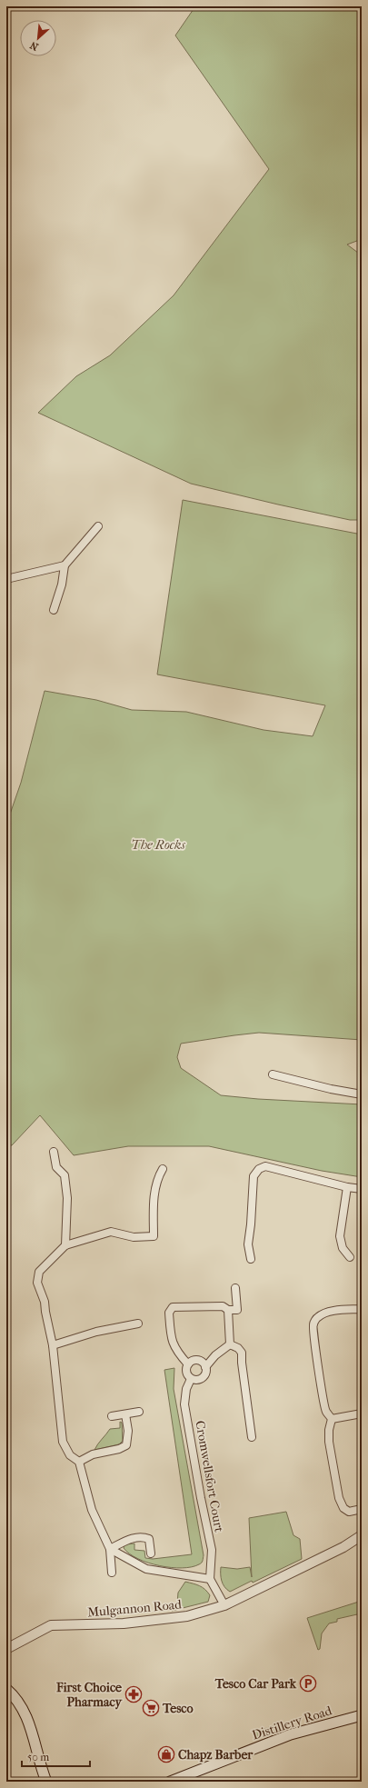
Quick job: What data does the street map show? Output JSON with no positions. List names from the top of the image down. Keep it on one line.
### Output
{"streets":{"main road":["Distillery Road"],"street":["Cromwellsfort Court","Mulgannon Road"]},"parks":["The Rocks"],"places":{"parking":["Tesco Car Park"],"pharmacy":["First Choice Pharmacy"],"supermarket":["Tesco"],"shop":["Chapz Barber"]},"scale_bar":"50 m","north":"bottom left"}
